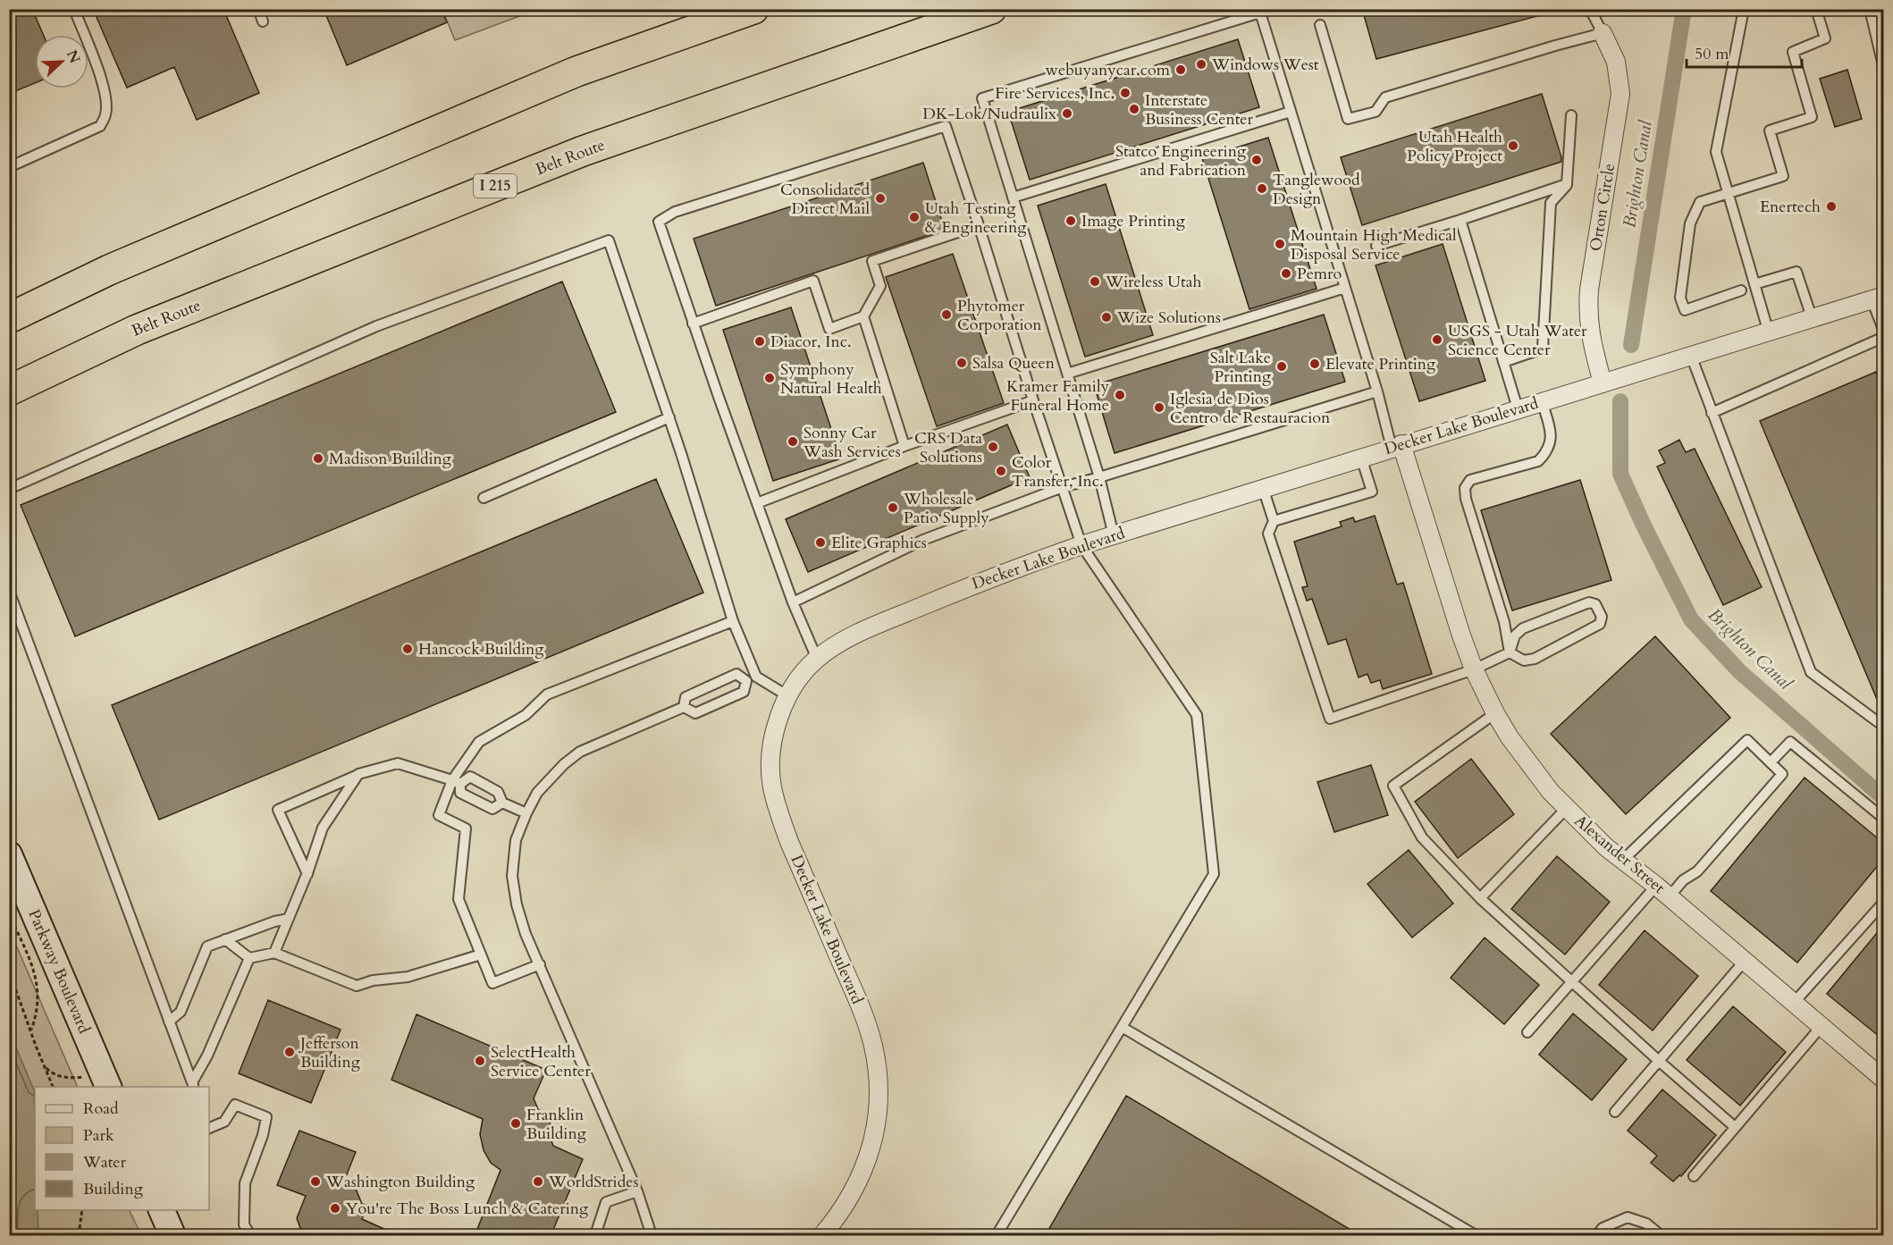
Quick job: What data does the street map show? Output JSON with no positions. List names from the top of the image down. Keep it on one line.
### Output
{"streets":{"highway":["Belt Route","I 215"],"street":["Orton Circle","Decker Lake Boulevard","Alexander Street","Parkway Boulevard"]},"crossings":[["Orton Circle","Decker Lake Boulevard"],["Decker Lake Boulevard","Alexander Street"]],"water":["Brighton Canal"],"places":["Windows West","webuyanycar.com","Fire Services, Inc.","Interstate Business Center","DK-Lok/Nudraulix","Utah Health Policy Project","Statco Engineering and Fabrication","Tanglewood Design","Consolidated Direct Mail","Enertech","Utah Testing & Engineering","Image Printing","Mountain High Medical Disposal Service","Pemro","Wireless Utah","Phytomer Corporation","Wize Solutions","USGS - Utah Water Science Center","Diacor, Inc.","Salsa Queen","Elevate Printing","Salt Lake Printing","Symphony Natural Health","Kramer Family Funeral Home","Iglesia de Dios Centro de Restauracion","Sonny Car Wash Services","CRS Data Solutions","Madison Building","Color Transfer, Inc.","Wholesale Patio Supply","Elite Graphics","Hancock Building","Jefferson Building","SelectHealth Service Center","Franklin Building","Washington Building","WorldStrides","You're The Boss Lunch & Catering"],"legend":["Road","Park","Water","Building"],"scale_bar":"50 m","north":"top right"}
